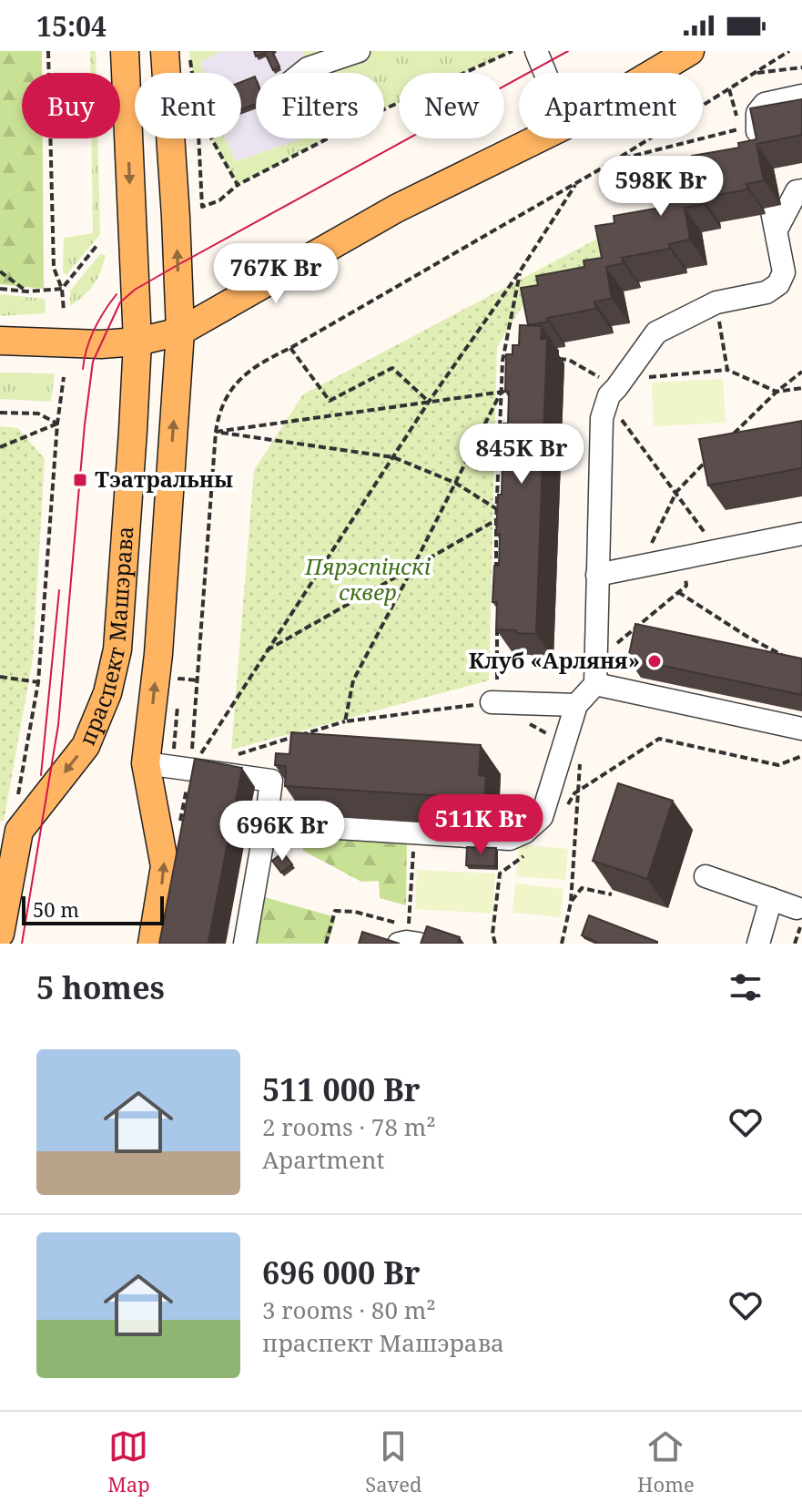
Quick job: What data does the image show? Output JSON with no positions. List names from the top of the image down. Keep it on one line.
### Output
{"streets":{"main road":["праспект Машэрава"]},"parks":["Пярэспінскі сквер"],"places":{"transit":["Тэатральны"],"other":["Клуб «Арляня»"]},"scale_bar":"50 m","page":{"status":"15:04","chip":["Buy","Rent","Filters","New","Apartment"],"price":["598K Br","767K Br","845K Br","511K Br","696K Br"],"scale":"50 m","heading":"5 homes","list":[{"name":"511 000 Br","note":"2 rooms · 78 m² · Apartment"},{"name":"696 000 Br","note":"3 rooms · 80 m² · праспект Машэрава"}],"tabs":["Map","Saved","Home"]}}
